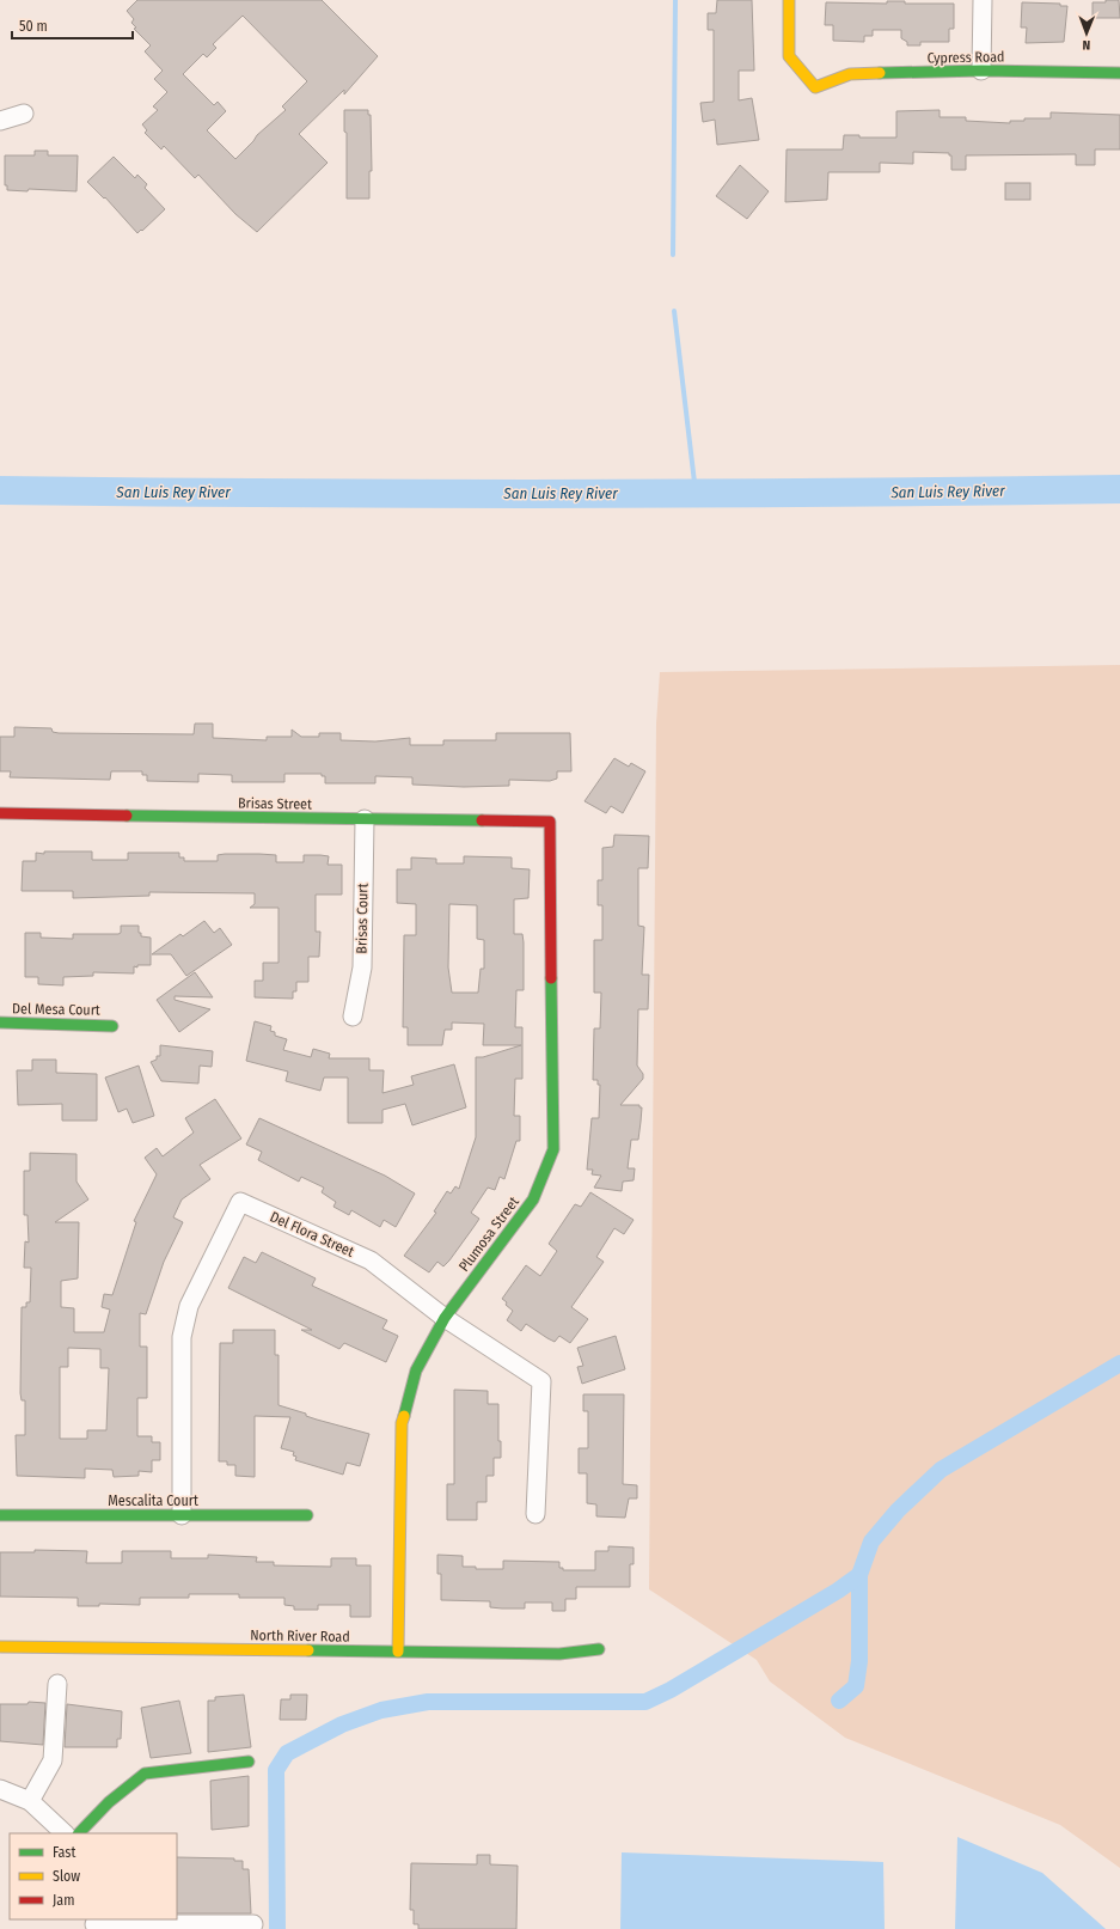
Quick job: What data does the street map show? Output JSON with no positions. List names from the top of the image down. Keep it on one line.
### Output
{"streets":{"street":["Cypress Road","Brisas Street","Brisas Court","Del Mesa Court","Del Flora Street","Plumosa Street","Mescalita Court","North River Road"]},"crossings":[["Brisas Street","Brisas Court"],["Brisas Street","Plumosa Street"],["Del Flora Street","Plumosa Street"],["Del Flora Street","Mescalita Court"],["Plumosa Street","North River Road"]],"water":["San Luis Rey River"],"legend":["Fast","Slow","Jam"],"scale_bar":"50 m","north":"bottom"}
